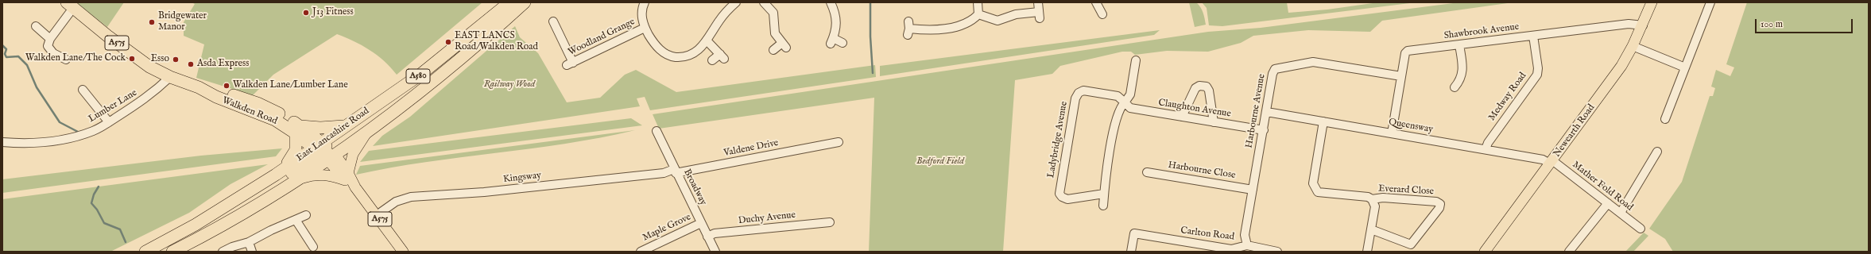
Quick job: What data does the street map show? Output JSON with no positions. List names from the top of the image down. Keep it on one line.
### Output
{"streets":{"highway":["A575","A580","Walkden Road","East Lancashire Road"],"main road":["Newearth Road"],"street":["Shawbrook Avenue","Woodland Grange","Medway Road","Lumber Lane","Claughton Avenue","Harbourne Avenue","Queensway","Ladybridge Avenue","Valdene Drive","Harbourne Close","Kingsway","Mather Fold Road","Broadway","Everard Close","Duchy Avenue","Maple Grove","Carlton Road"]},"crossings":[["Shawbrook Avenue","Medway Road"],["Shawbrook Avenue","Harbourne Avenue"],["Shawbrook Avenue","Queensway"],["Shawbrook Avenue","Newearth Road"],["Medway Road","Queensway"],["Lumber Lane","Walkden Road"],["Claughton Avenue","Harbourne Avenue"],["Claughton Avenue","Ladybridge Avenue"],["Walkden Road","East Lancashire Road"],["Walkden Road","Kingsway"],["Harbourne Avenue","Queensway"],["Harbourne Avenue","Harbourne Close"],["Harbourne Avenue","Carlton Road"],["Queensway","Newearth Road"],["Queensway","Mather Fold Road"],["Queensway","Everard Close"],["Newearth Road","Mather Fold Road"],["Valdene Drive","Kingsway"],["Valdene Drive","Broadway"],["Kingsway","Broadway"],["Broadway","Duchy Avenue"],["Broadway","Maple Grove"]],"parks":["Railway Wood","Bedford Field"],"places":["J13 Fitness","Bridgewater Manor","EAST LANCS Road/Walkden Road","Walkden Lane/The Cock","Esso","Asda Express","Walkden Lane/Lumber Lane"],"scale_bar":"100 m"}
